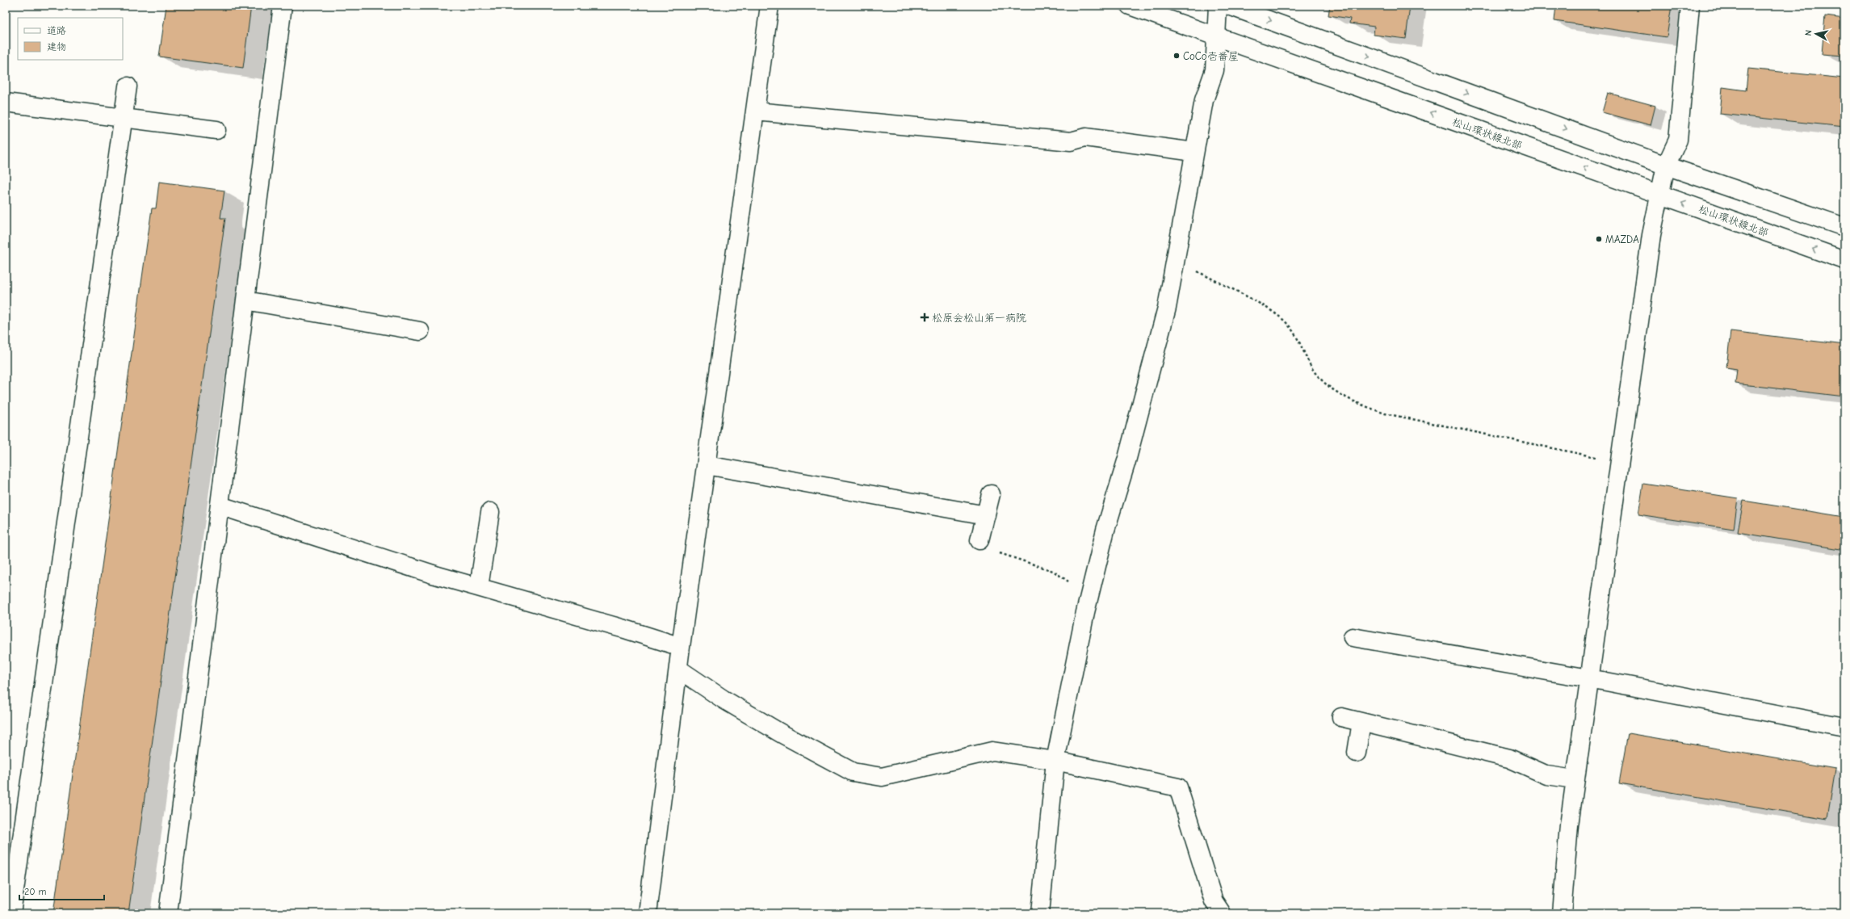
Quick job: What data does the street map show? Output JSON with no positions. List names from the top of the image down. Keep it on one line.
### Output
{"streets":{"street":["松山環状線北部"]},"places":{"other":["CoCo壱番屋","MAZDA"],"health":["松原会松山第一病院"]},"legend":["道路","建物"],"scale_bar":"20 m","north":"left"}
